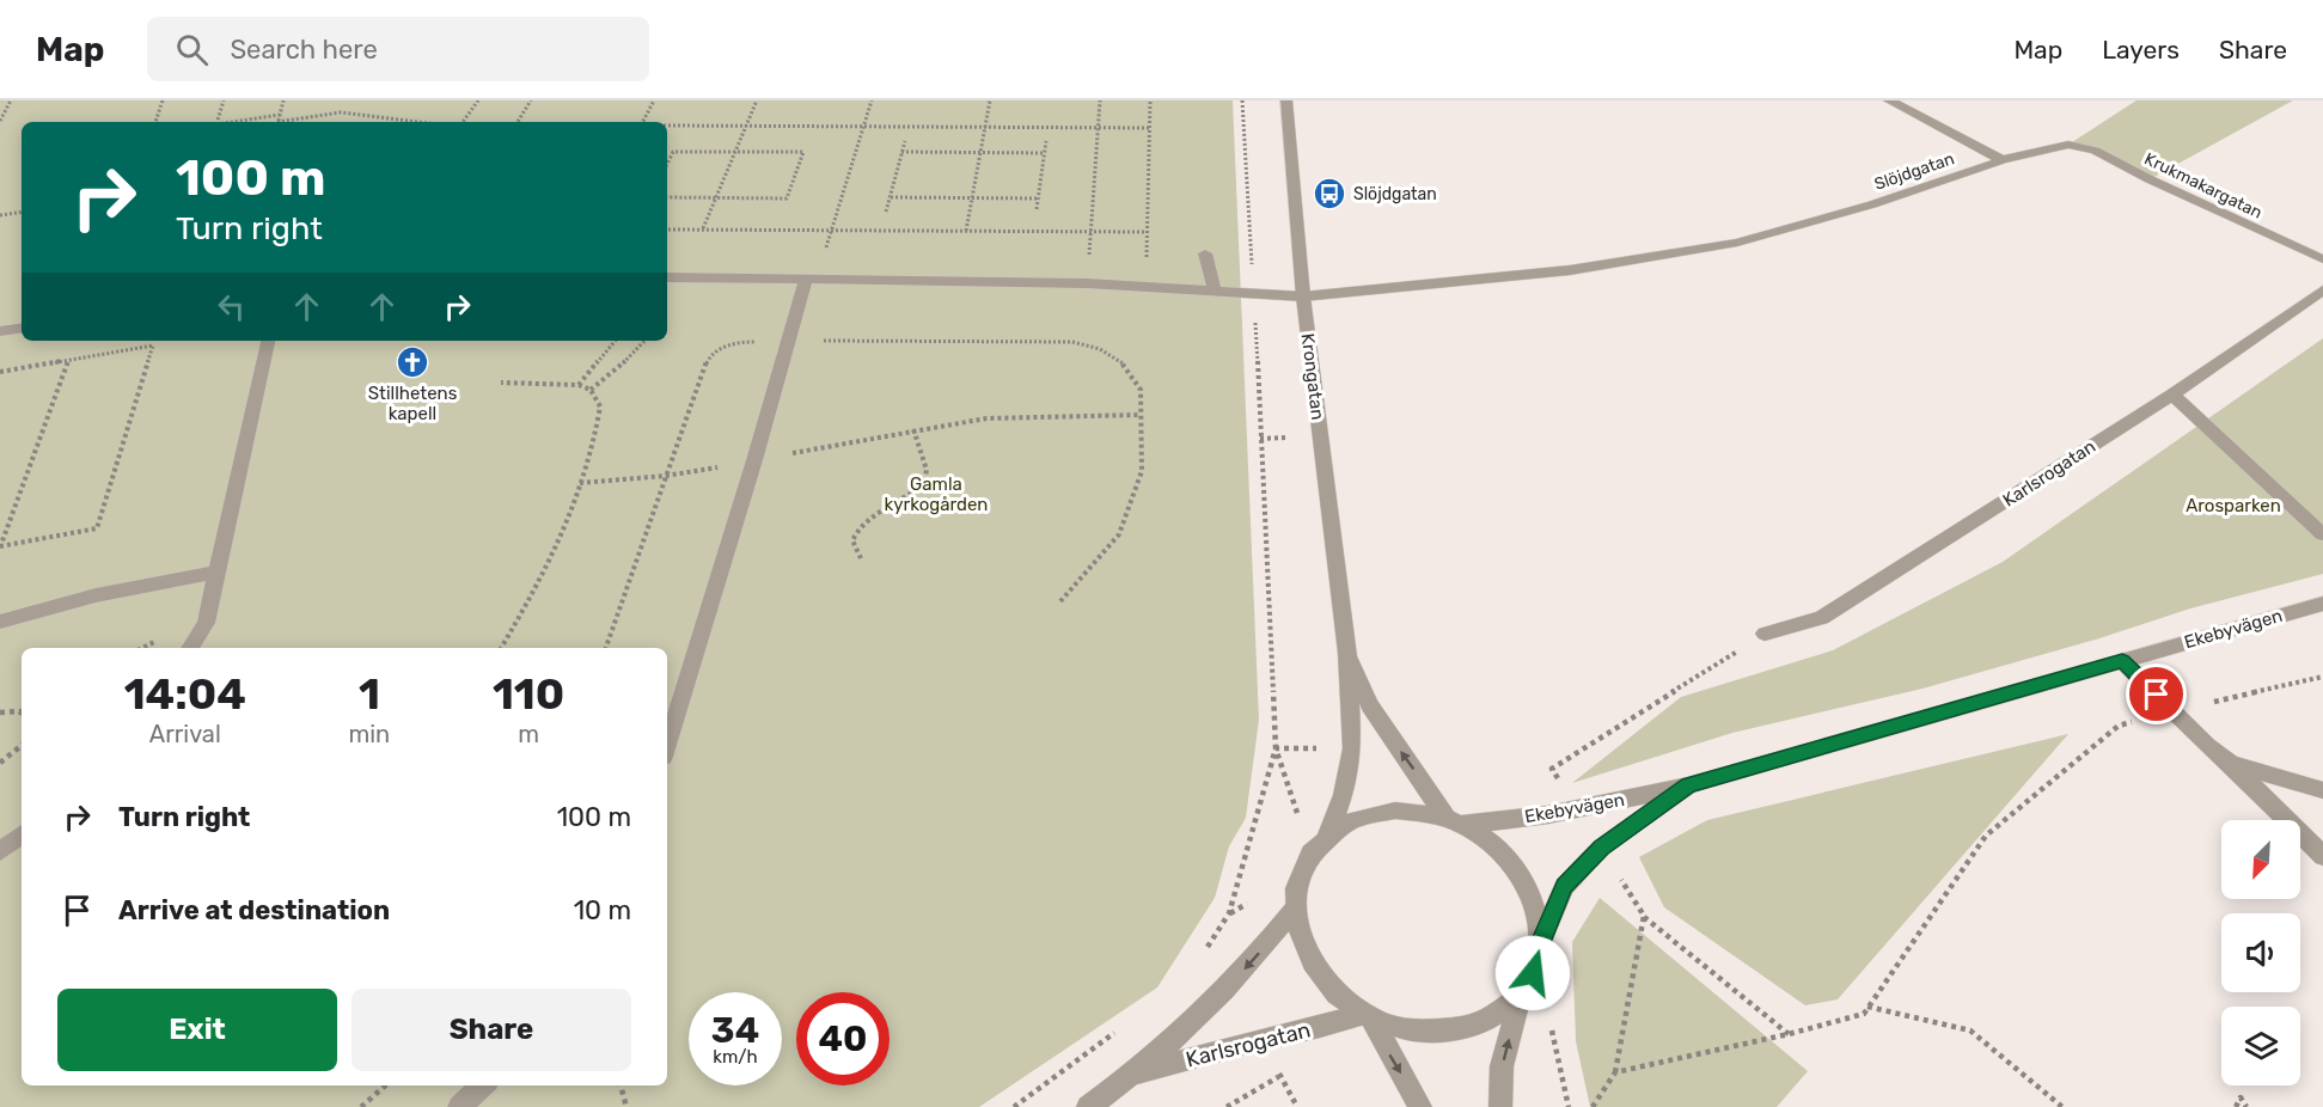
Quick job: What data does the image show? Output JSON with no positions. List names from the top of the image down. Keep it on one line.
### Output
{"streets":{"street":["Slöjdgatan","Krukmakargatan","Krongatan","Karlsrogatan","Ekebyvägen"]},"crossings":[["Slöjdgatan","Krukmakargatan"],["Slöjdgatan","Krongatan"],["Krongatan","Karlsrogatan"],["Krongatan","Ekebyvägen"],["Karlsrogatan","Ekebyvägen"]],"parks":["Gamla kyrkogården","Arosparken"],"places":{"bus stop":["Slöjdgatan"],"church":["Stillhetens kapell"]},"north":"bottom left","page":{"header":"Map","search":"Search here","nav":["Map","Layers","Share"],"turn":["100 m","Turn right"],"eta":["14:04","Arrival","1","min","110","m"],"list":[{"name":"Turn right","value":"100 m"},{"name":"Arrive at destination","value":"10 m"}],"buttons":["Exit","Share"],"speed":"34 km/h","limit":"40"}}
